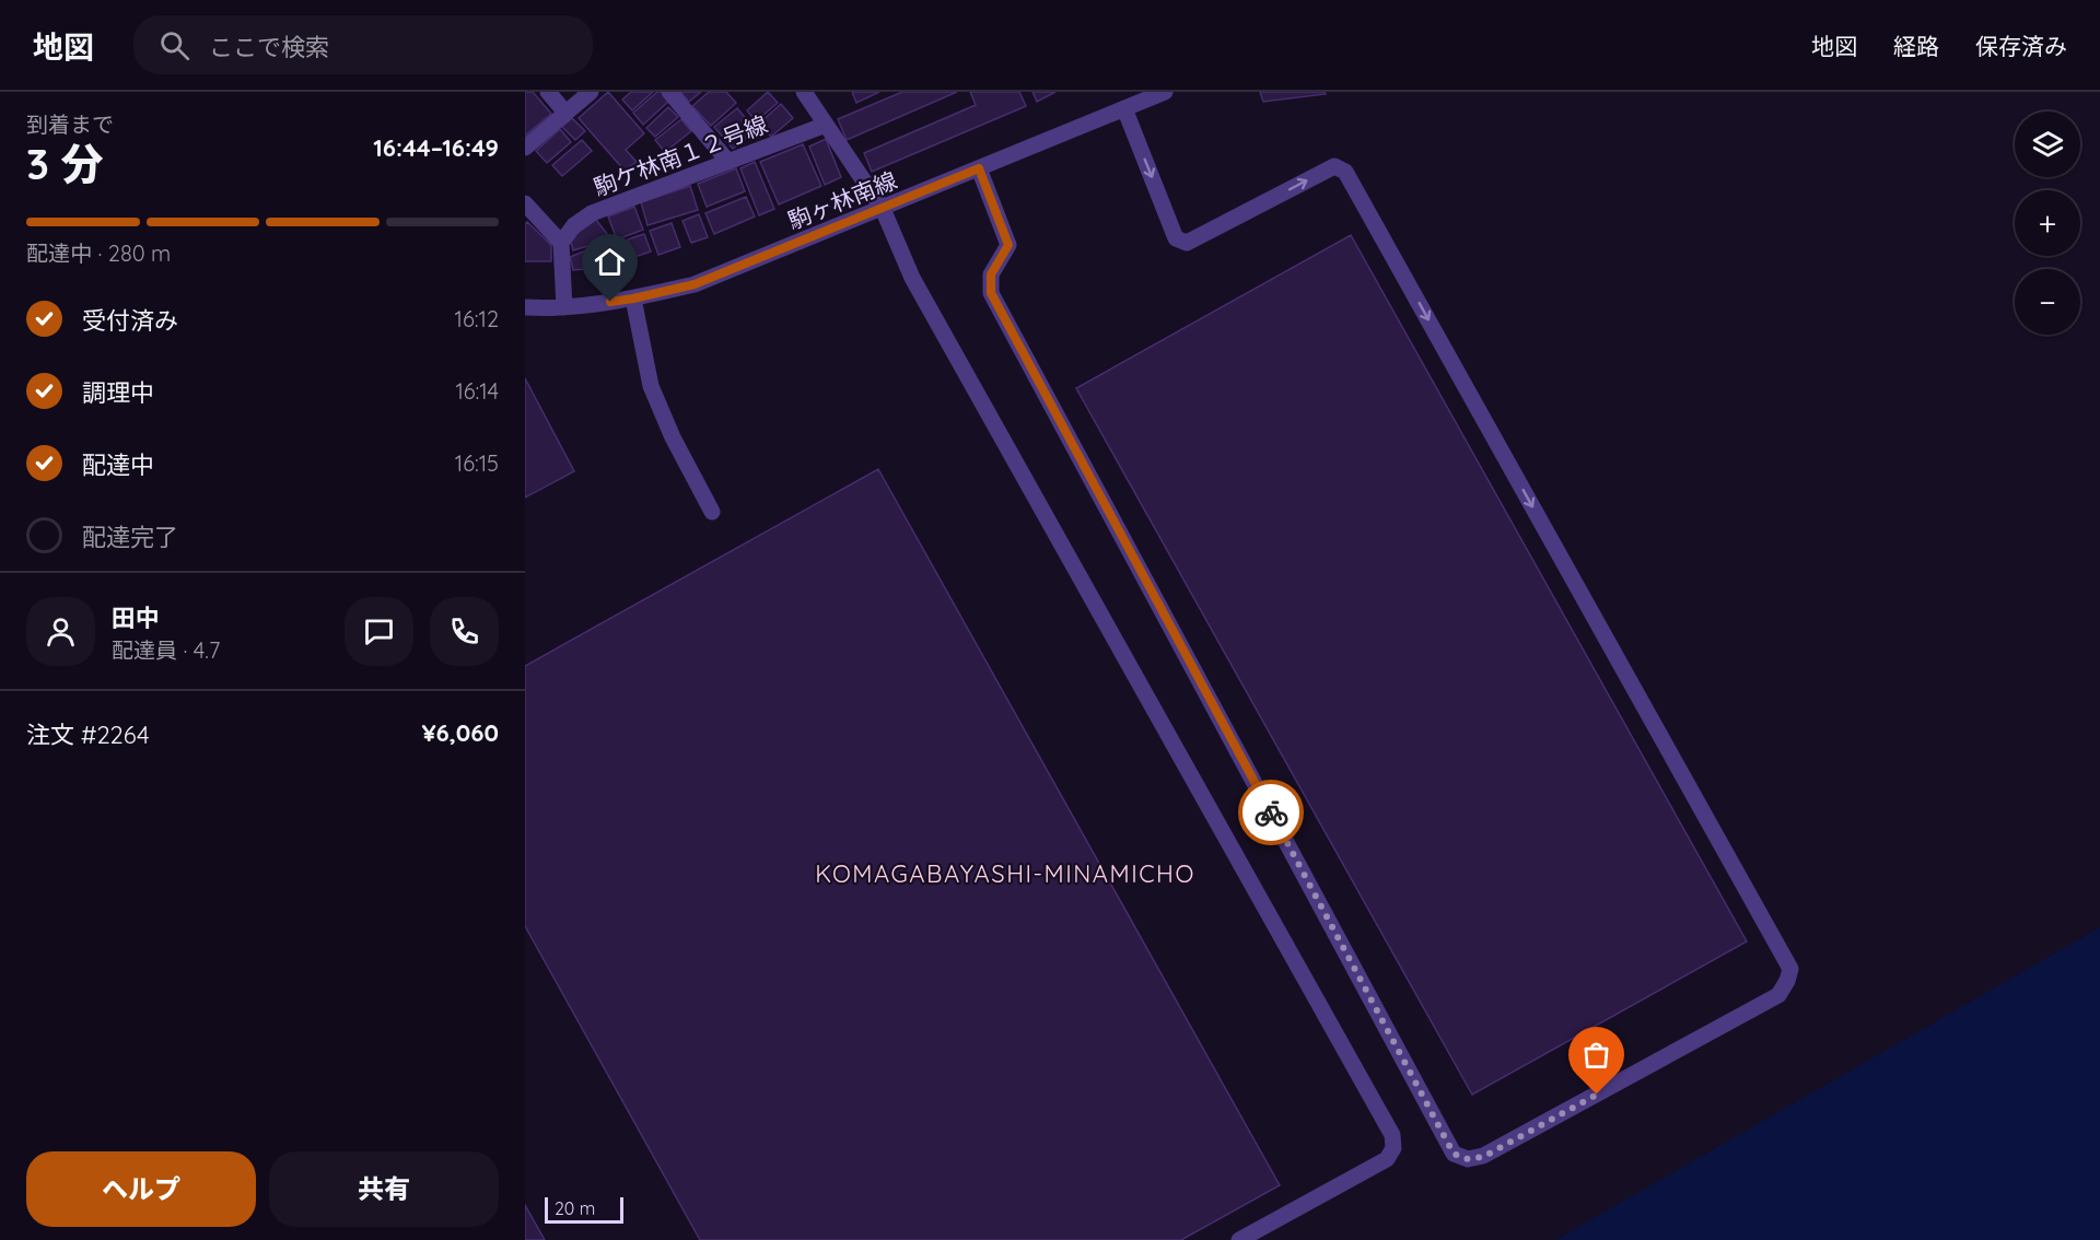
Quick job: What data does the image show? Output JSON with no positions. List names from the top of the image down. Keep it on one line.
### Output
{"streets":{"street":["駒ケ林南１２号線","駒ヶ林南線"]},"districts":["KOMAGABAYASHI-MINAMICHO"],"scale_bar":"20 m","page":{"header":"地図","search":"ここで検索","nav":["地図","経路","保存済み"],"heading":["3 分","到着まで","16:44–16:49"],"panel":["田中","配達員 · 4.7","注文 #2264","¥6,060"],"map_buttons":["+","−"],"bar":"配達中 · 280 m","list":[["受付済み","16:12"],["調理中","16:14"],["配達中","16:15"],"配達完了"],"buttons":["ヘルプ","共有"],"scale":"20 m"}}
